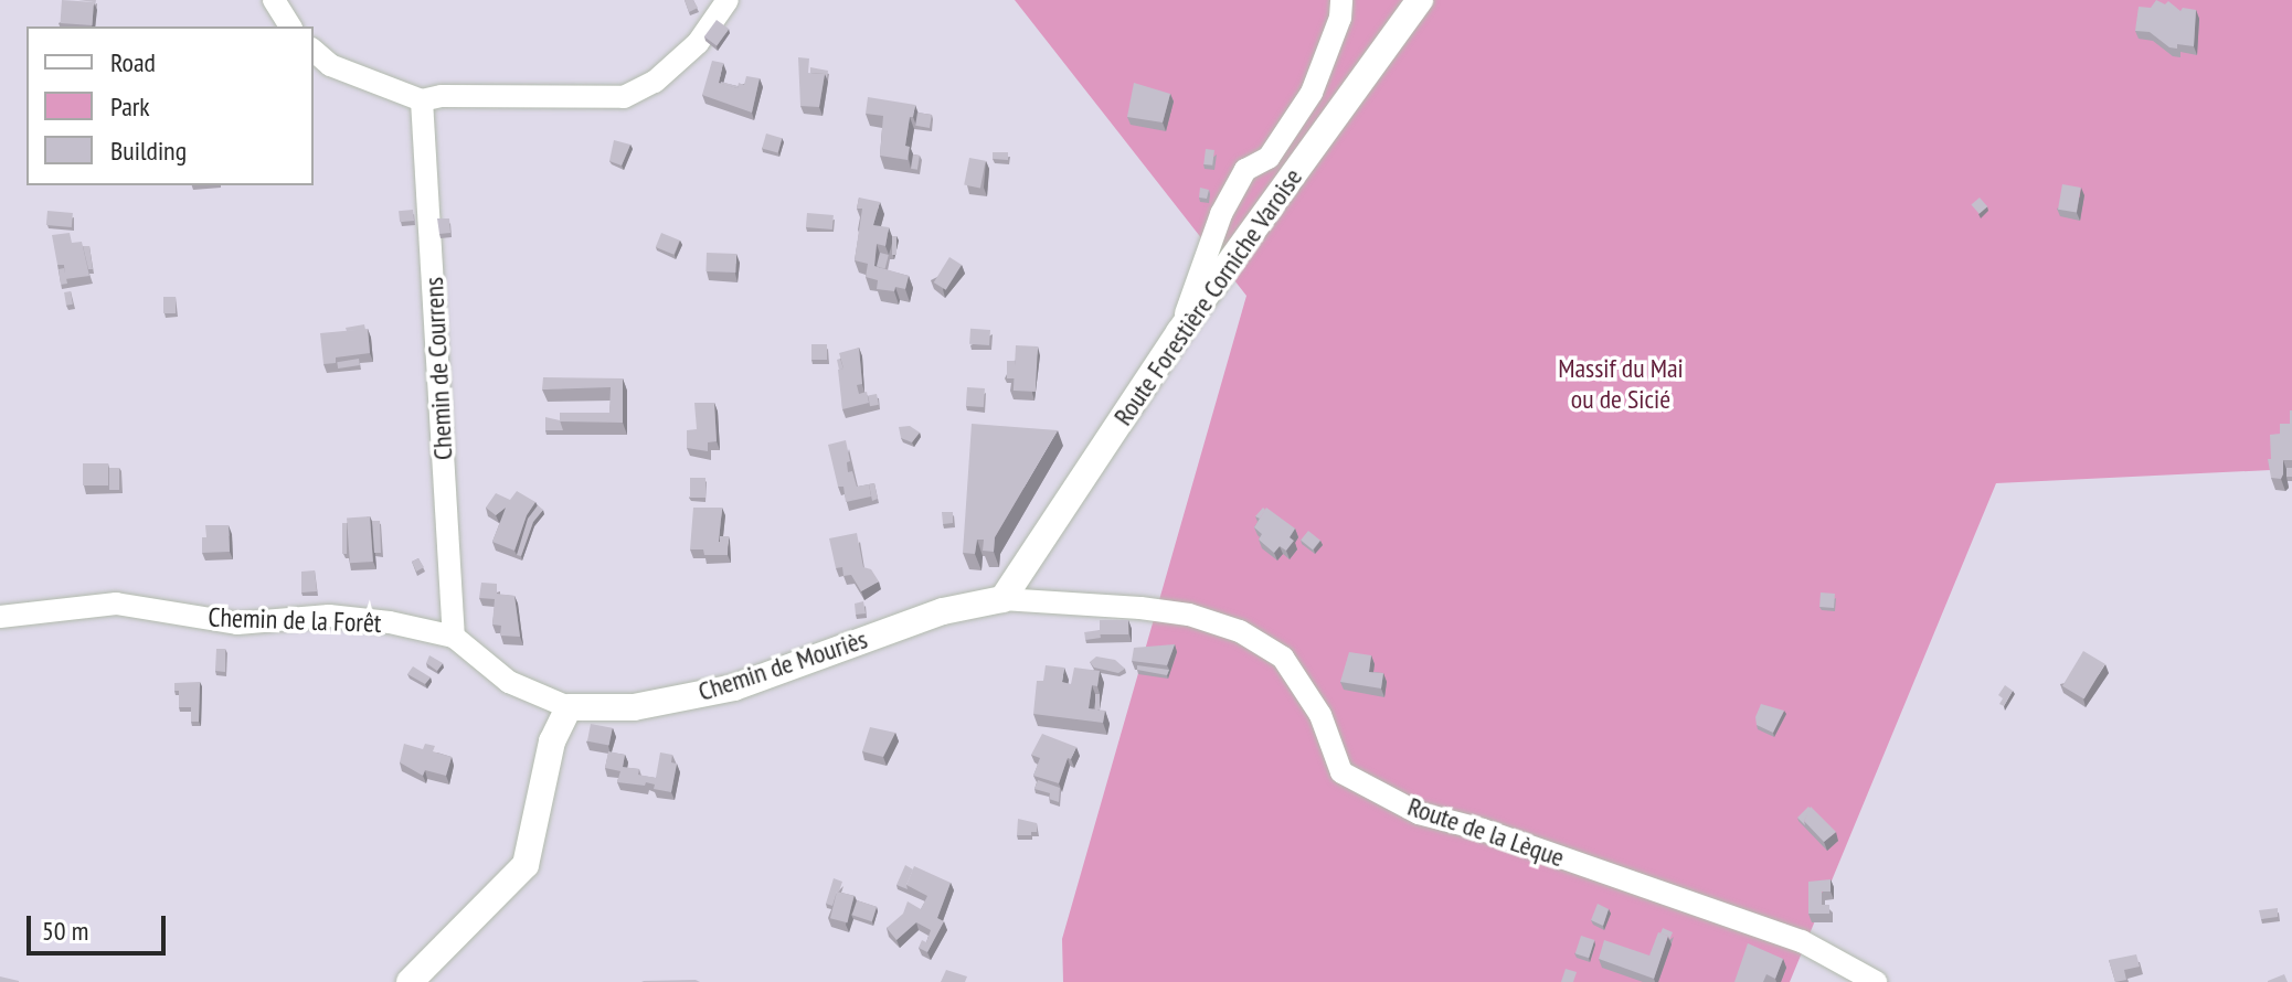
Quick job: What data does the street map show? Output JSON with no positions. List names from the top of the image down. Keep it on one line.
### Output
{"streets":{"street":["Route Forestière Corniche Varoise","Chemin de Courrens","Chemin de la Forêt","Chemin de Mouriès","Route de la Lèque"]},"crossings":[["Route Forestière Corniche Varoise","Chemin de Mouriès"],["Route Forestière Corniche Varoise","Route de la Lèque"],["Chemin de Courrens","Chemin de la Forêt"],["Chemin de la Forêt","Chemin de Mouriès"],["Chemin de Mouriès","Route de la Lèque"]],"parks":["Massif du Mai ou de Sicié"],"legend":["Road","Park","Building"],"scale_bar":"50 m"}
